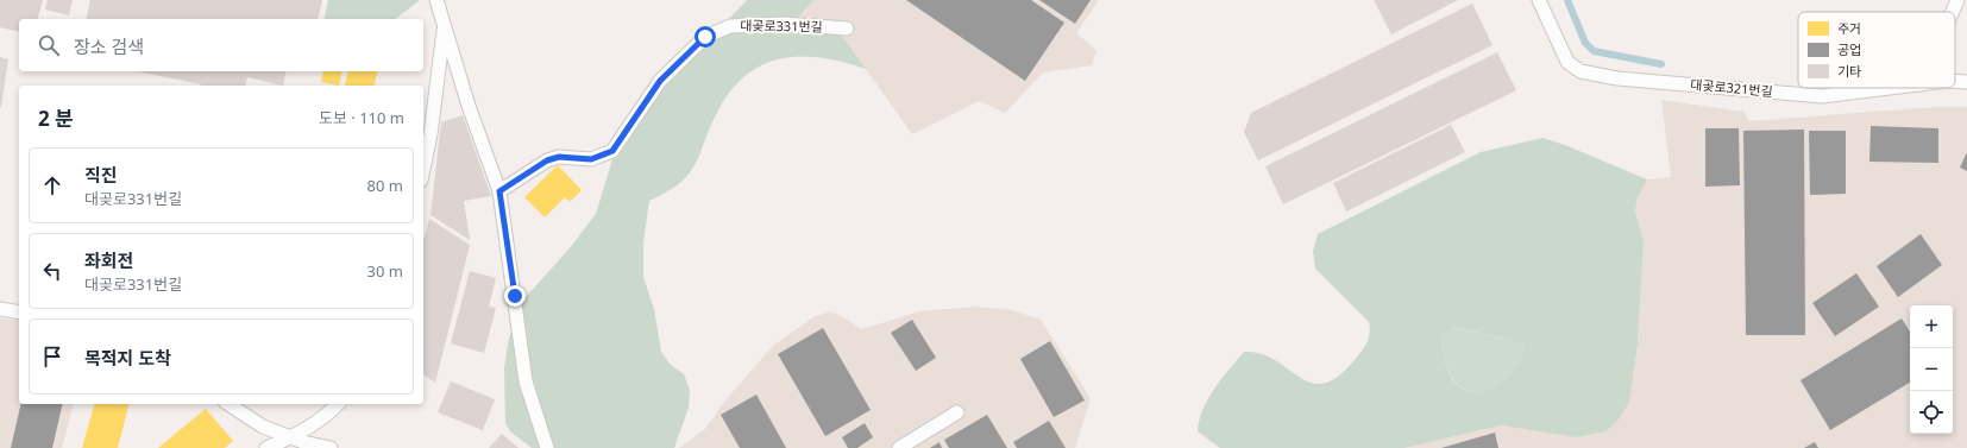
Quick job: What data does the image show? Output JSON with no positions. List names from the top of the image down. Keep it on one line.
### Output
{"streets":{"lane":["대곶로331번길","대곶로321번길"]},"legend":["주거","공업","기타"],"page":{"search":"장소 검색","heading":["2 분","도보 · 110 m"],"list":[["직진","대곶로331번길","80 m"],["좌회전","대곶로331번길","30 m"],"목적지 도착"],"map_buttons":["+","−"]}}
